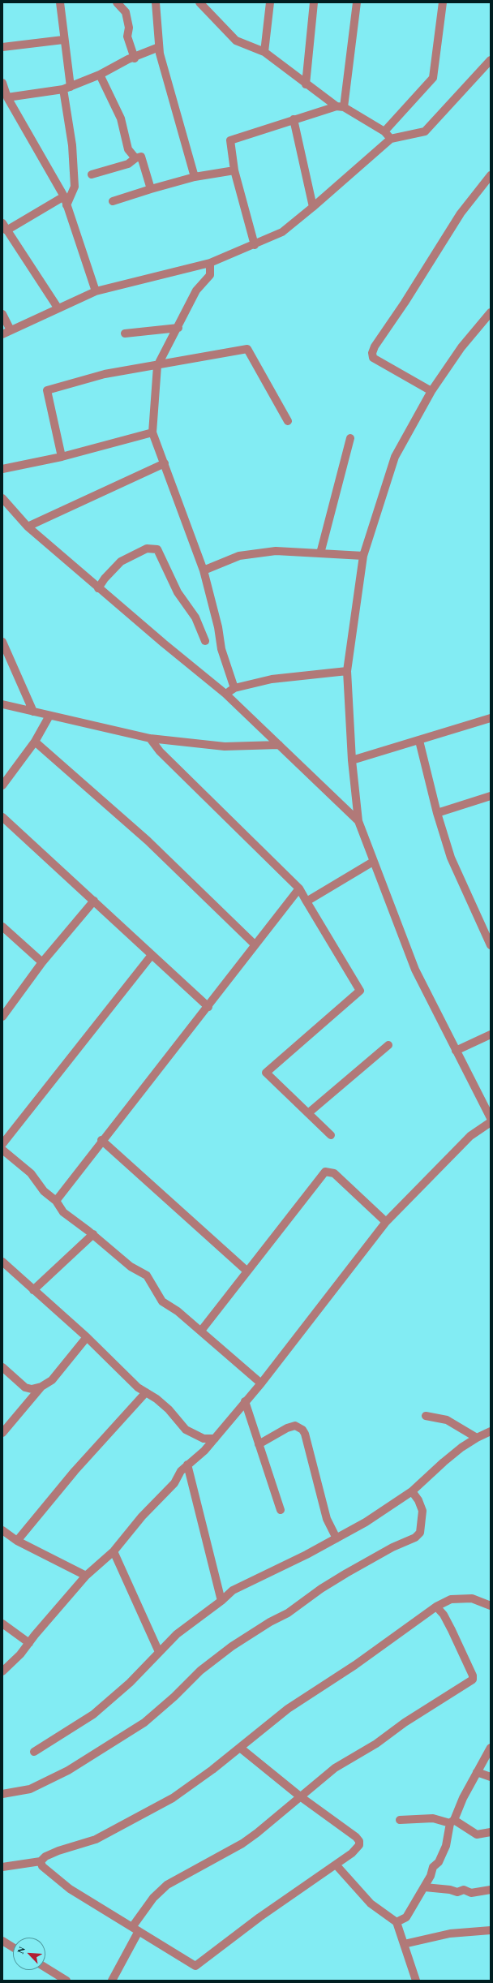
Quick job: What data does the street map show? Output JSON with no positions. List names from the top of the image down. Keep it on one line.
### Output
{"north":"top left"}
